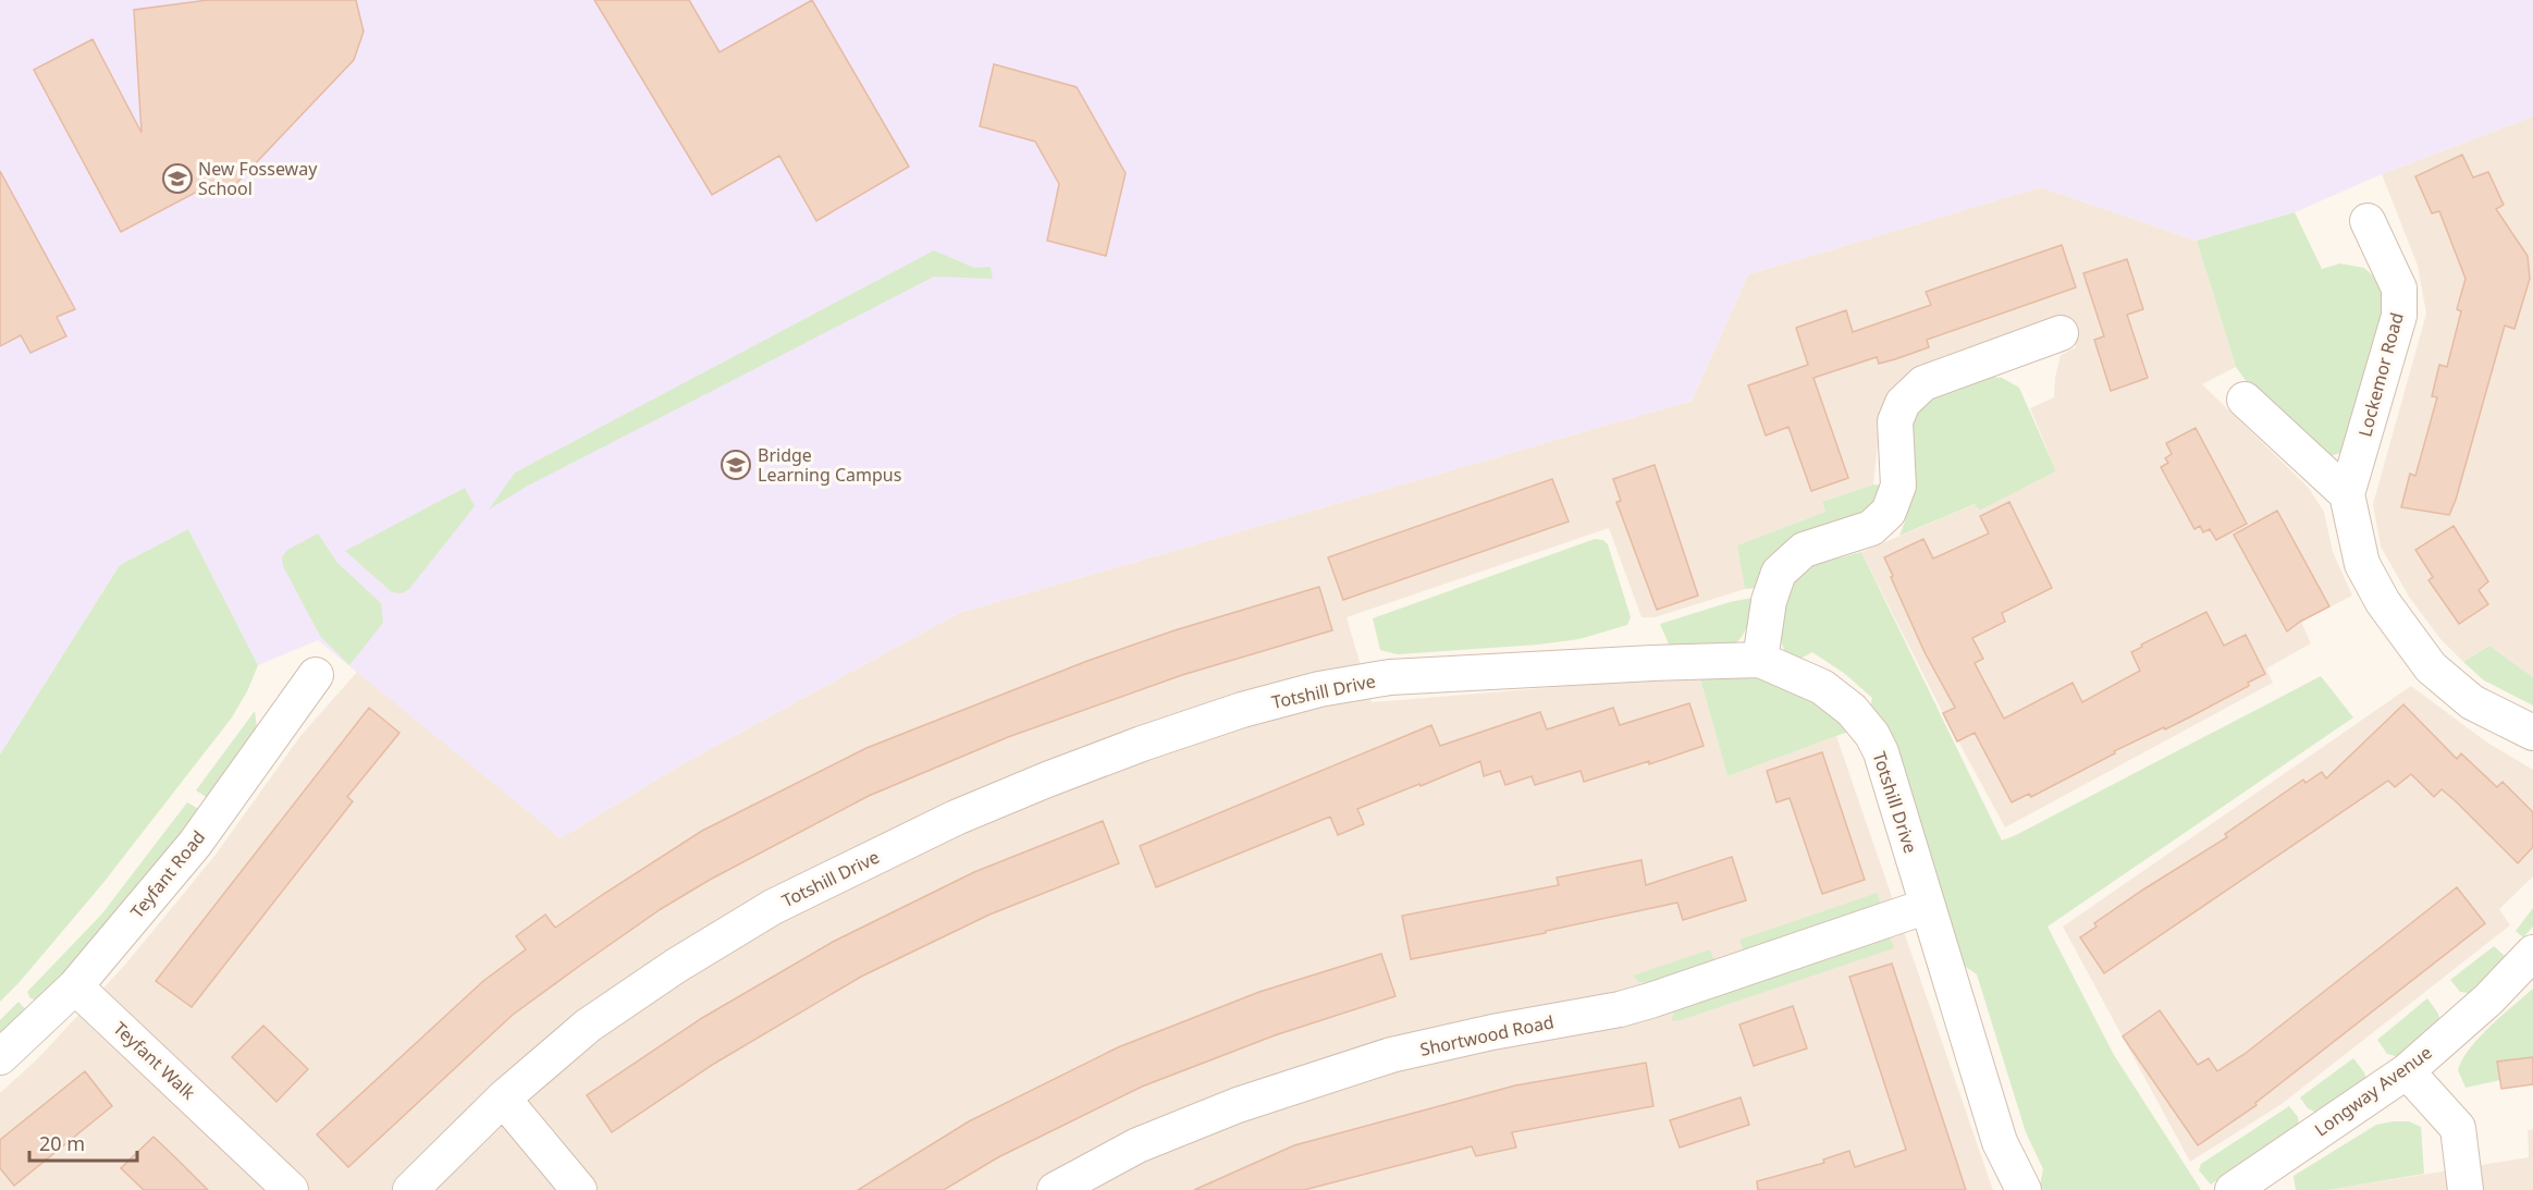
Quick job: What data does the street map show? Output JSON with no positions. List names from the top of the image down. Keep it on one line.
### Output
{"streets":{"street":["Lockemor Road","Totshill Drive","Teyfant Road","Shortwood Road","Teyfant Walk","Longway Avenue"]},"crossings":[["Totshill Drive","Shortwood Road"],["Teyfant Road","Teyfant Walk"]],"places":{"school or university":["New Fosseway School","Bridge Learning Campus"]},"scale_bar":"20 m"}
